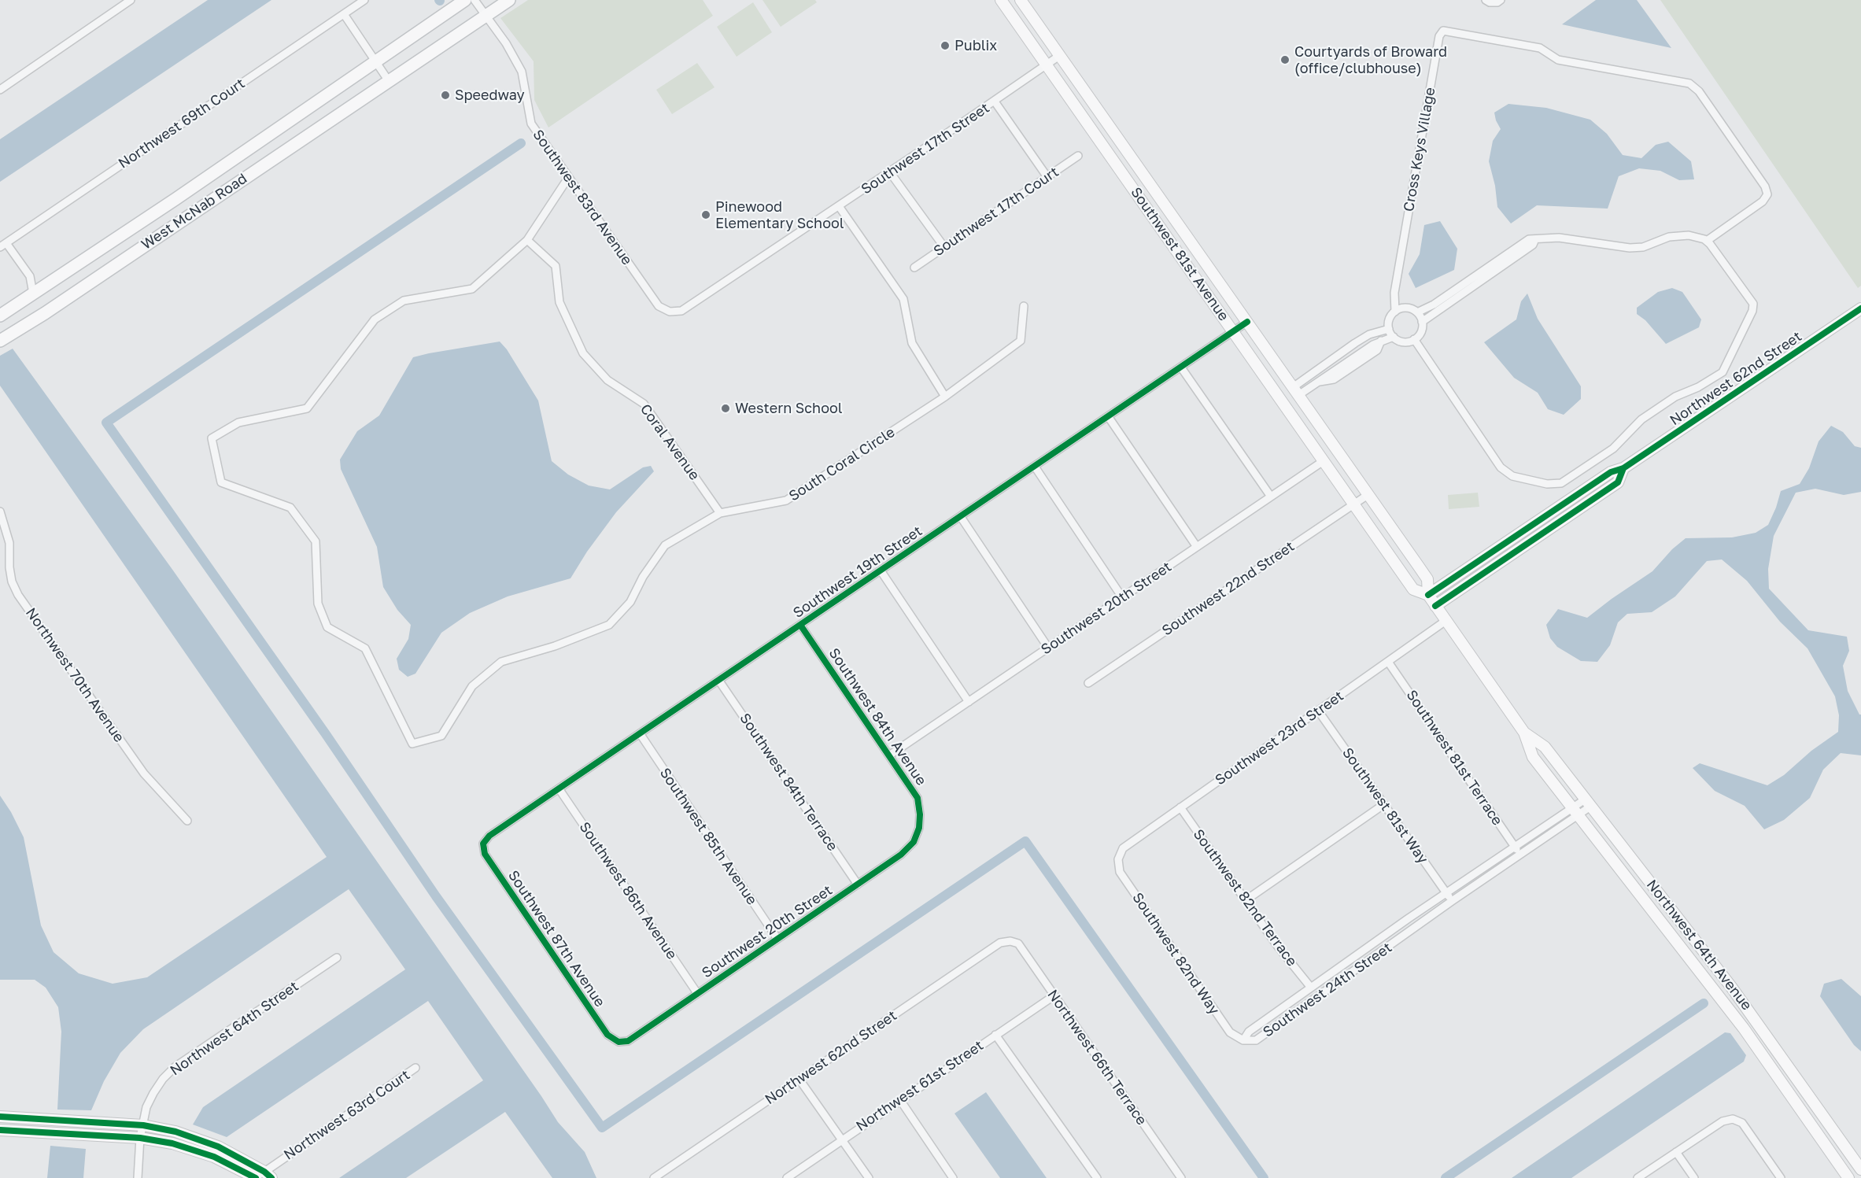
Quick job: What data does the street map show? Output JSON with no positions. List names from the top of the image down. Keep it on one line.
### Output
{"streets":{"main road":["West McNab Road"],"street":["Northwest 69th Court","Southwest 17th Street","Cross Keys Village","Southwest 83rd Avenue","Southwest 17th Court","Southwest 81st Avenue","Northwest 62nd Street","Coral Avenue","South Coral Circle","Southwest 19th Street","Southwest 22nd Street","Southwest 20th Street","Northwest 70th Avenue","Southwest 84th Avenue","Southwest 23rd Street","Southwest 81st Terrace","Southwest 84th Terrace","Southwest 81st Way","Southwest 85th Avenue","Southwest 86th Avenue","Southwest 82nd Terrace","Southwest 87th Avenue","Northwest 64th Avenue","Southwest 82nd Way","Southwest 24th Street","Northwest 64th Street","Northwest 66th Terrace","Northwest 61st Street","Northwest 63rd Court"]},"crossings":[["Southwest 17th Street","Southwest 83rd Avenue"],["Southwest 17th Street","Southwest 81st Avenue"],["Southwest 83rd Avenue","West McNab Road"],["Southwest 81st Avenue","Northwest 62nd Street"],["Southwest 81st Avenue","Southwest 19th Street"],["Southwest 81st Avenue","Southwest 22nd Street"],["Southwest 81st Avenue","Southwest 20th Street"],["Southwest 81st Avenue","Southwest 23rd Street"],["Southwest 81st Avenue","Northwest 64th Avenue"],["Northwest 62nd Street","Northwest 66th Terrace"],["Coral Avenue","South Coral Circle"],["Southwest 19th Street","Southwest 84th Avenue"],["Southwest 19th Street","Southwest 84th Terrace"],["Southwest 19th Street","Southwest 85th Avenue"],["Southwest 19th Street","Southwest 86th Avenue"],["Southwest 19th Street","Southwest 87th Avenue"],["Southwest 20th Street","Southwest 84th Avenue"],["Southwest 20th Street","Southwest 84th Terrace"],["Southwest 20th Street","Southwest 85th Avenue"],["Southwest 20th Street","Southwest 86th Avenue"],["Southwest 20th Street","Southwest 87th Avenue"],["Southwest 23rd Street","Southwest 81st Terrace"],["Southwest 23rd Street","Southwest 81st Way"],["Southwest 23rd Street","Southwest 82nd Terrace"],["Southwest 23rd Street","Northwest 64th Avenue"],["Southwest 23rd Street","Southwest 82nd Way"],["Southwest 81st Terrace","Southwest 24th Street"],["Southwest 81st Way","Southwest 24th Street"],["Southwest 82nd Terrace","Southwest 24th Street"],["Northwest 64th Avenue","Southwest 24th Street"],["Southwest 82nd Way","Southwest 24th Street"],["Northwest 66th Terrace","Northwest 61st Street"]],"places":["Publix","Courtyards of Broward (office/clubhouse)","Speedway","Pinewood Elementary School","Western School"]}
